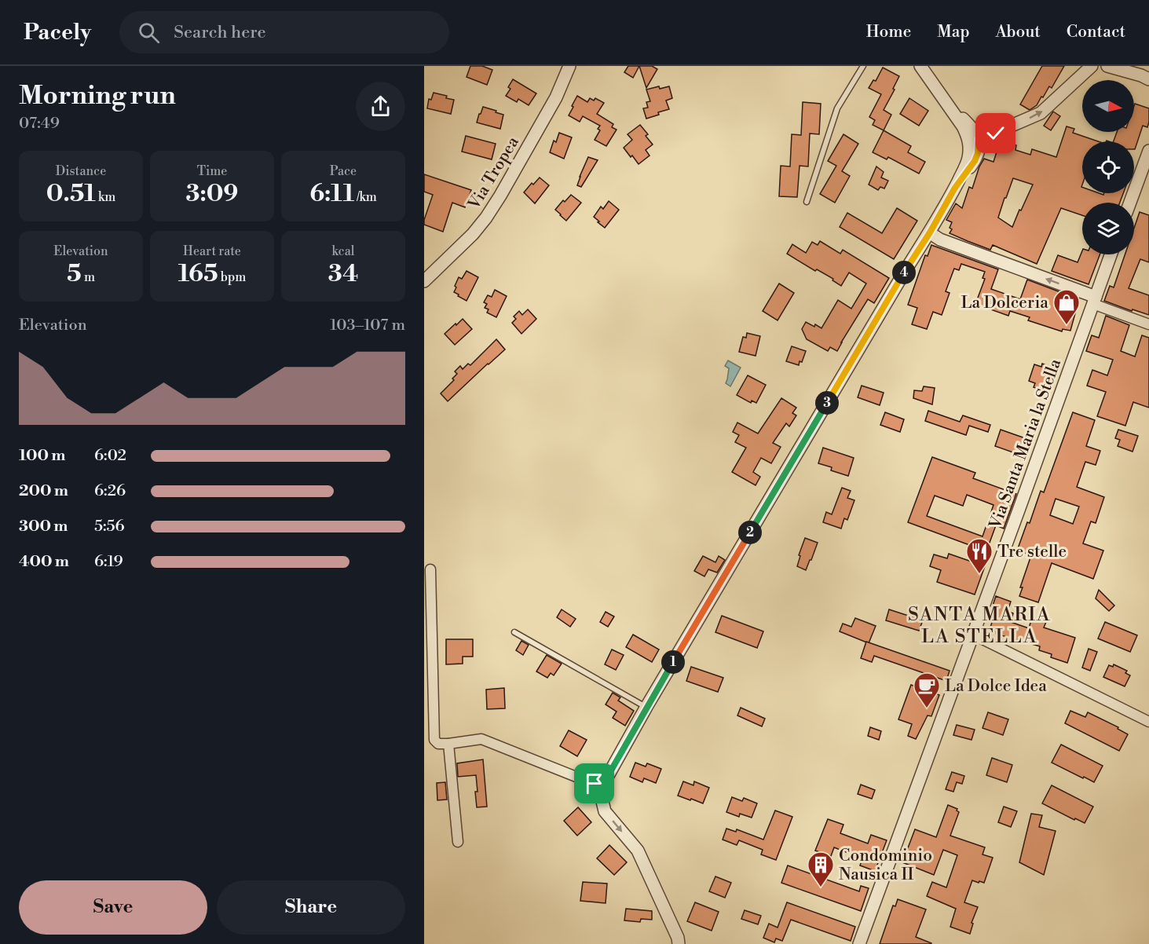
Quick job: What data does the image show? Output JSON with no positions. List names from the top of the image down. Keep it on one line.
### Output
{"streets":{"street":["Via Tropea","Via Santa Maria la Stella"]},"districts":["SANTA MARIA LA STELLA"],"places":{"shop":["La Dolceria"],"restaurant":["Tre stelle"],"cafe":["La Dolce Idea"],"building":["Condominio Nausica II"]},"north":"right","page":{"header":"Pacely","search":"Search here","nav":["Home","Map","About","Contact"],"heading":["Morning run","07:49"],"stats":[["Distance","0.51 km"],["Time","3:09"],["Pace","6:11 /km"],["Elevation","5 m"],["Heart rate","165 bpm"],["kcal","34"]],"pins":["4","3","2","1"],"chart":["Elevation","103–107 m"],"list":[{"name":"100 m","note":"6:02"},{"name":"200 m","note":"6:26"},{"name":"300 m","note":"5:56"},{"name":"400 m","note":"6:19"}],"buttons":["Save","Share"]}}
